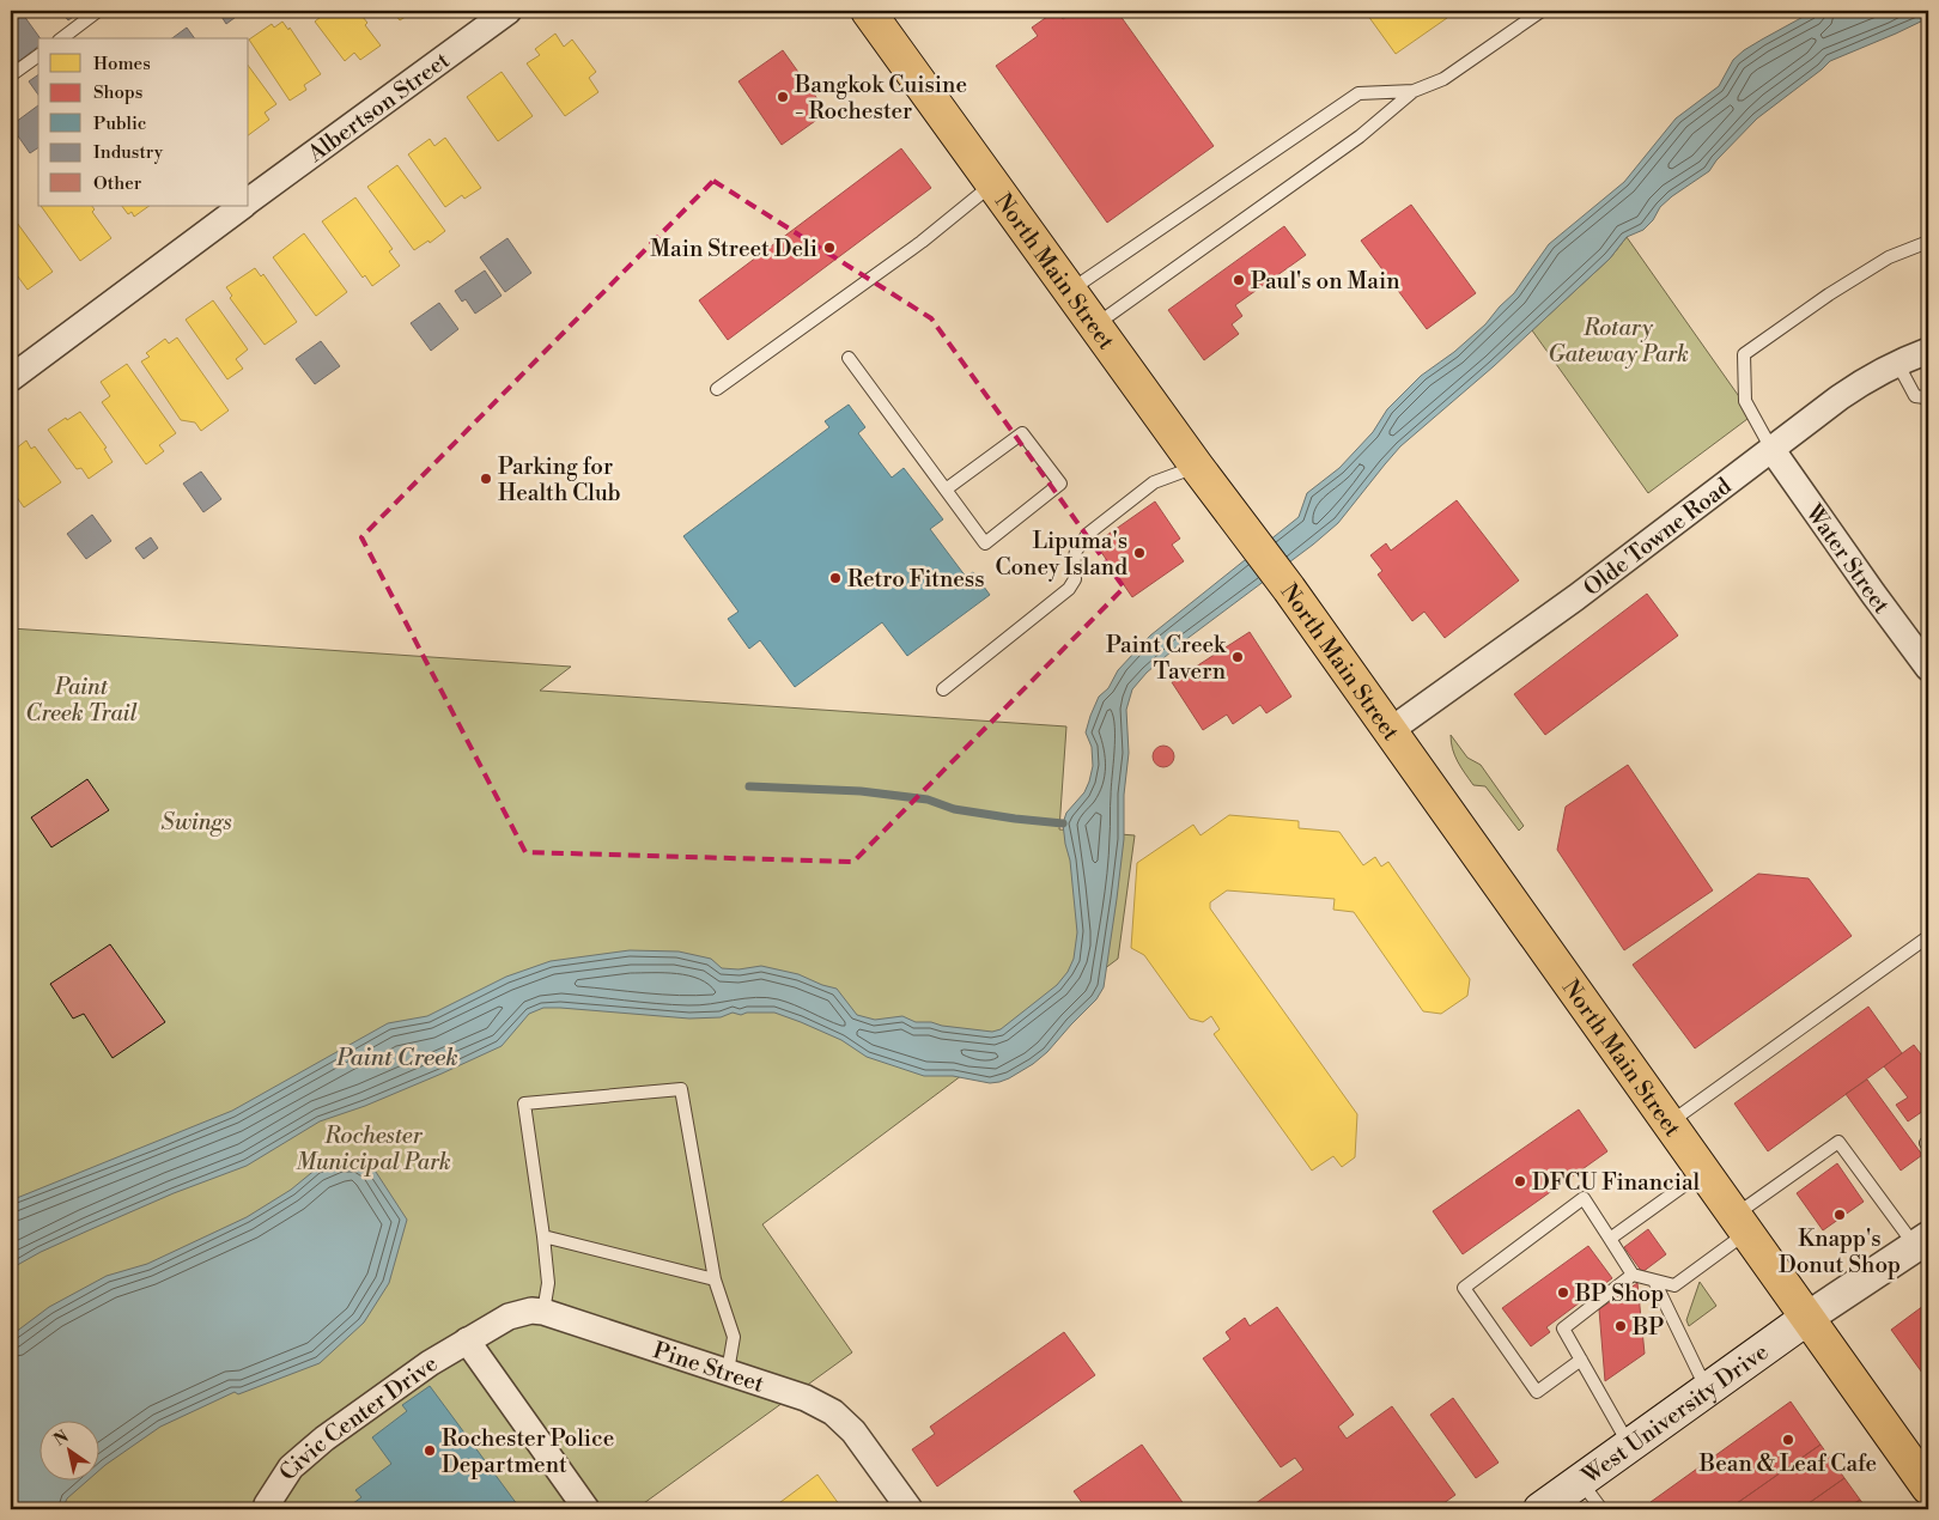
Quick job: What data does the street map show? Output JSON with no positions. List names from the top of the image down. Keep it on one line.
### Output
{"streets":{"main road":["North Main Street","West University Drive"],"street":["Albertson Street","Olde Towne Road","Water Street","Pine Street","Civic Center Drive"]},"crossings":[["North Main Street","Olde Towne Road"],["North Main Street","West University Drive"],["Olde Towne Road","Water Street"],["Pine Street","Civic Center Drive"]],"water":["Paint Creek"],"parks":["Rotary Gateway Park","Paint Creek Trail","Swings","Rochester Municipal Park"],"places":["Bangkok Cuisine - Rochester","Main Street Deli","Paul's on Main","Parking for Health Club","Lipuma's Coney Island","Retro Fitness","Paint Creek Tavern","DFCU Financial","Knapp's Donut Shop","BP Shop","BP","Bean & Leaf Cafe","Rochester Police Department"],"legend":["Homes","Shops","Public","Industry","Other"],"north":"top left"}
